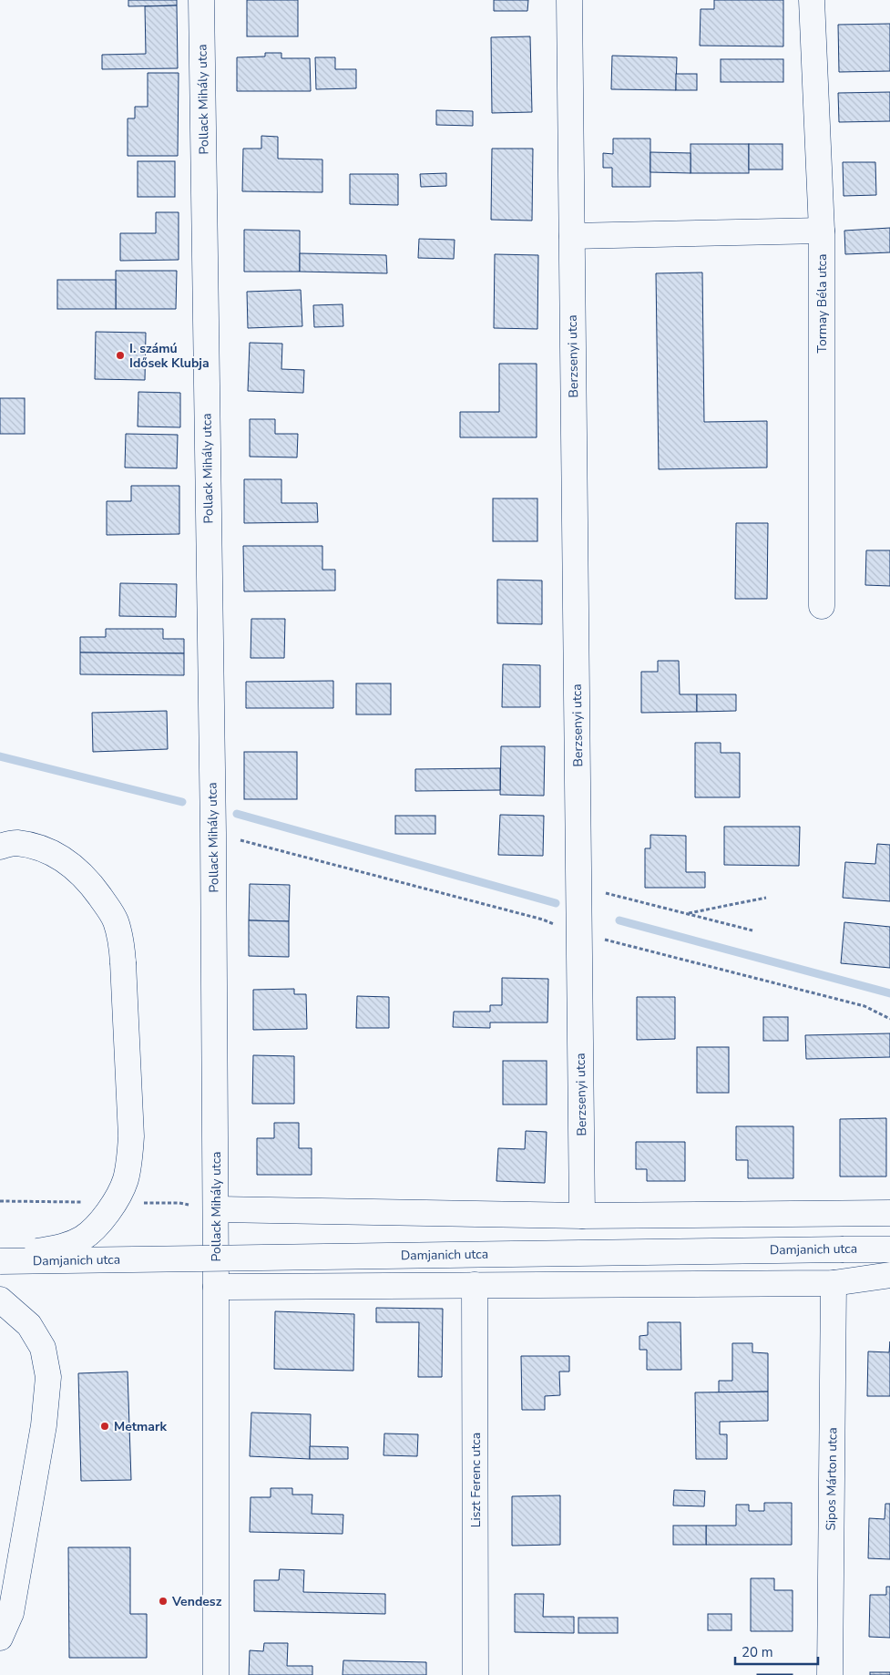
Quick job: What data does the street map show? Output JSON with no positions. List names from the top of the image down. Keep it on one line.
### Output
{"streets":{"street":["Pollack Mihály utca","Tormay Béla utca","Berzsenyi utca","Damjanich utca","Sipos Márton utca","Liszt Ferenc utca"]},"places":["I. számú Idősek Klubja","Metmark","Vendesz"],"scale_bar":"20 m"}
